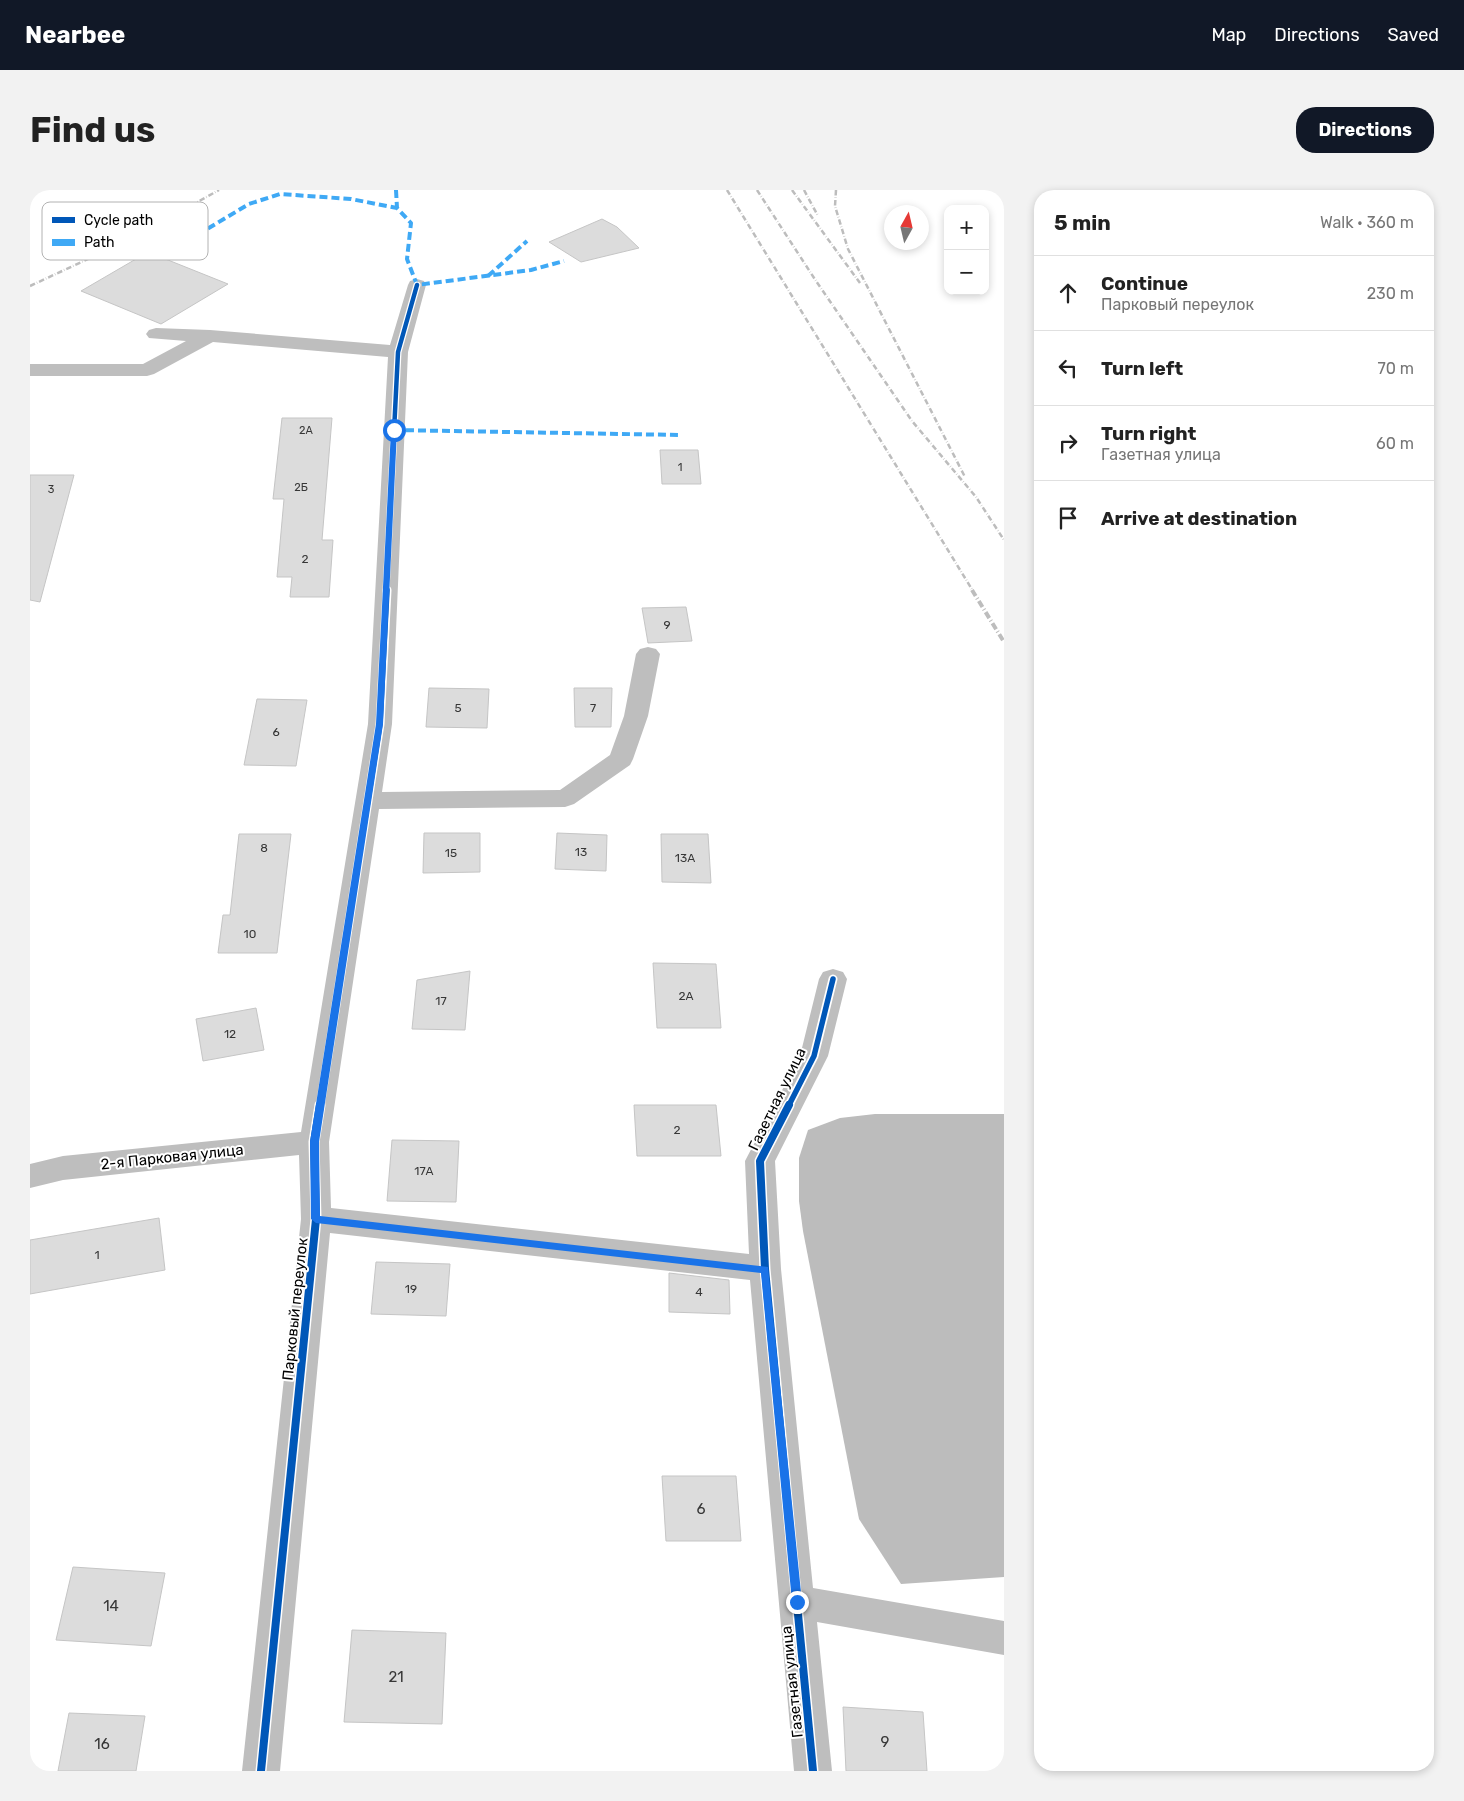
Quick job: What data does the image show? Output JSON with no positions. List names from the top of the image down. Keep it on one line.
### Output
{"streets":{"street":["Газетная улица","2-я Парковая улица","Парковый переулок"]},"crossings":[["2-я Парковая улица","Парковый переулок"]],"house_numbers":["2А","1","2Б","3","2","9","5","7","6","8","13","15","13А","10","2А","17","12","2","17А","1","19","4","6","14","21","9","16"],"legend":["Cycle path","Path"],"north":"top","page":{"header":"Nearbee","nav":["Map","Directions","Saved"],"buttons":"Directions","title":"Find us","heading":["5 min","Walk · 360 m"],"map_buttons":["+","−"],"list":[["Continue","Парковый переулок","230 m"],["Turn left","70 m"],["Turn right","Газетная улица","60 m"],"Arrive at destination"]}}
